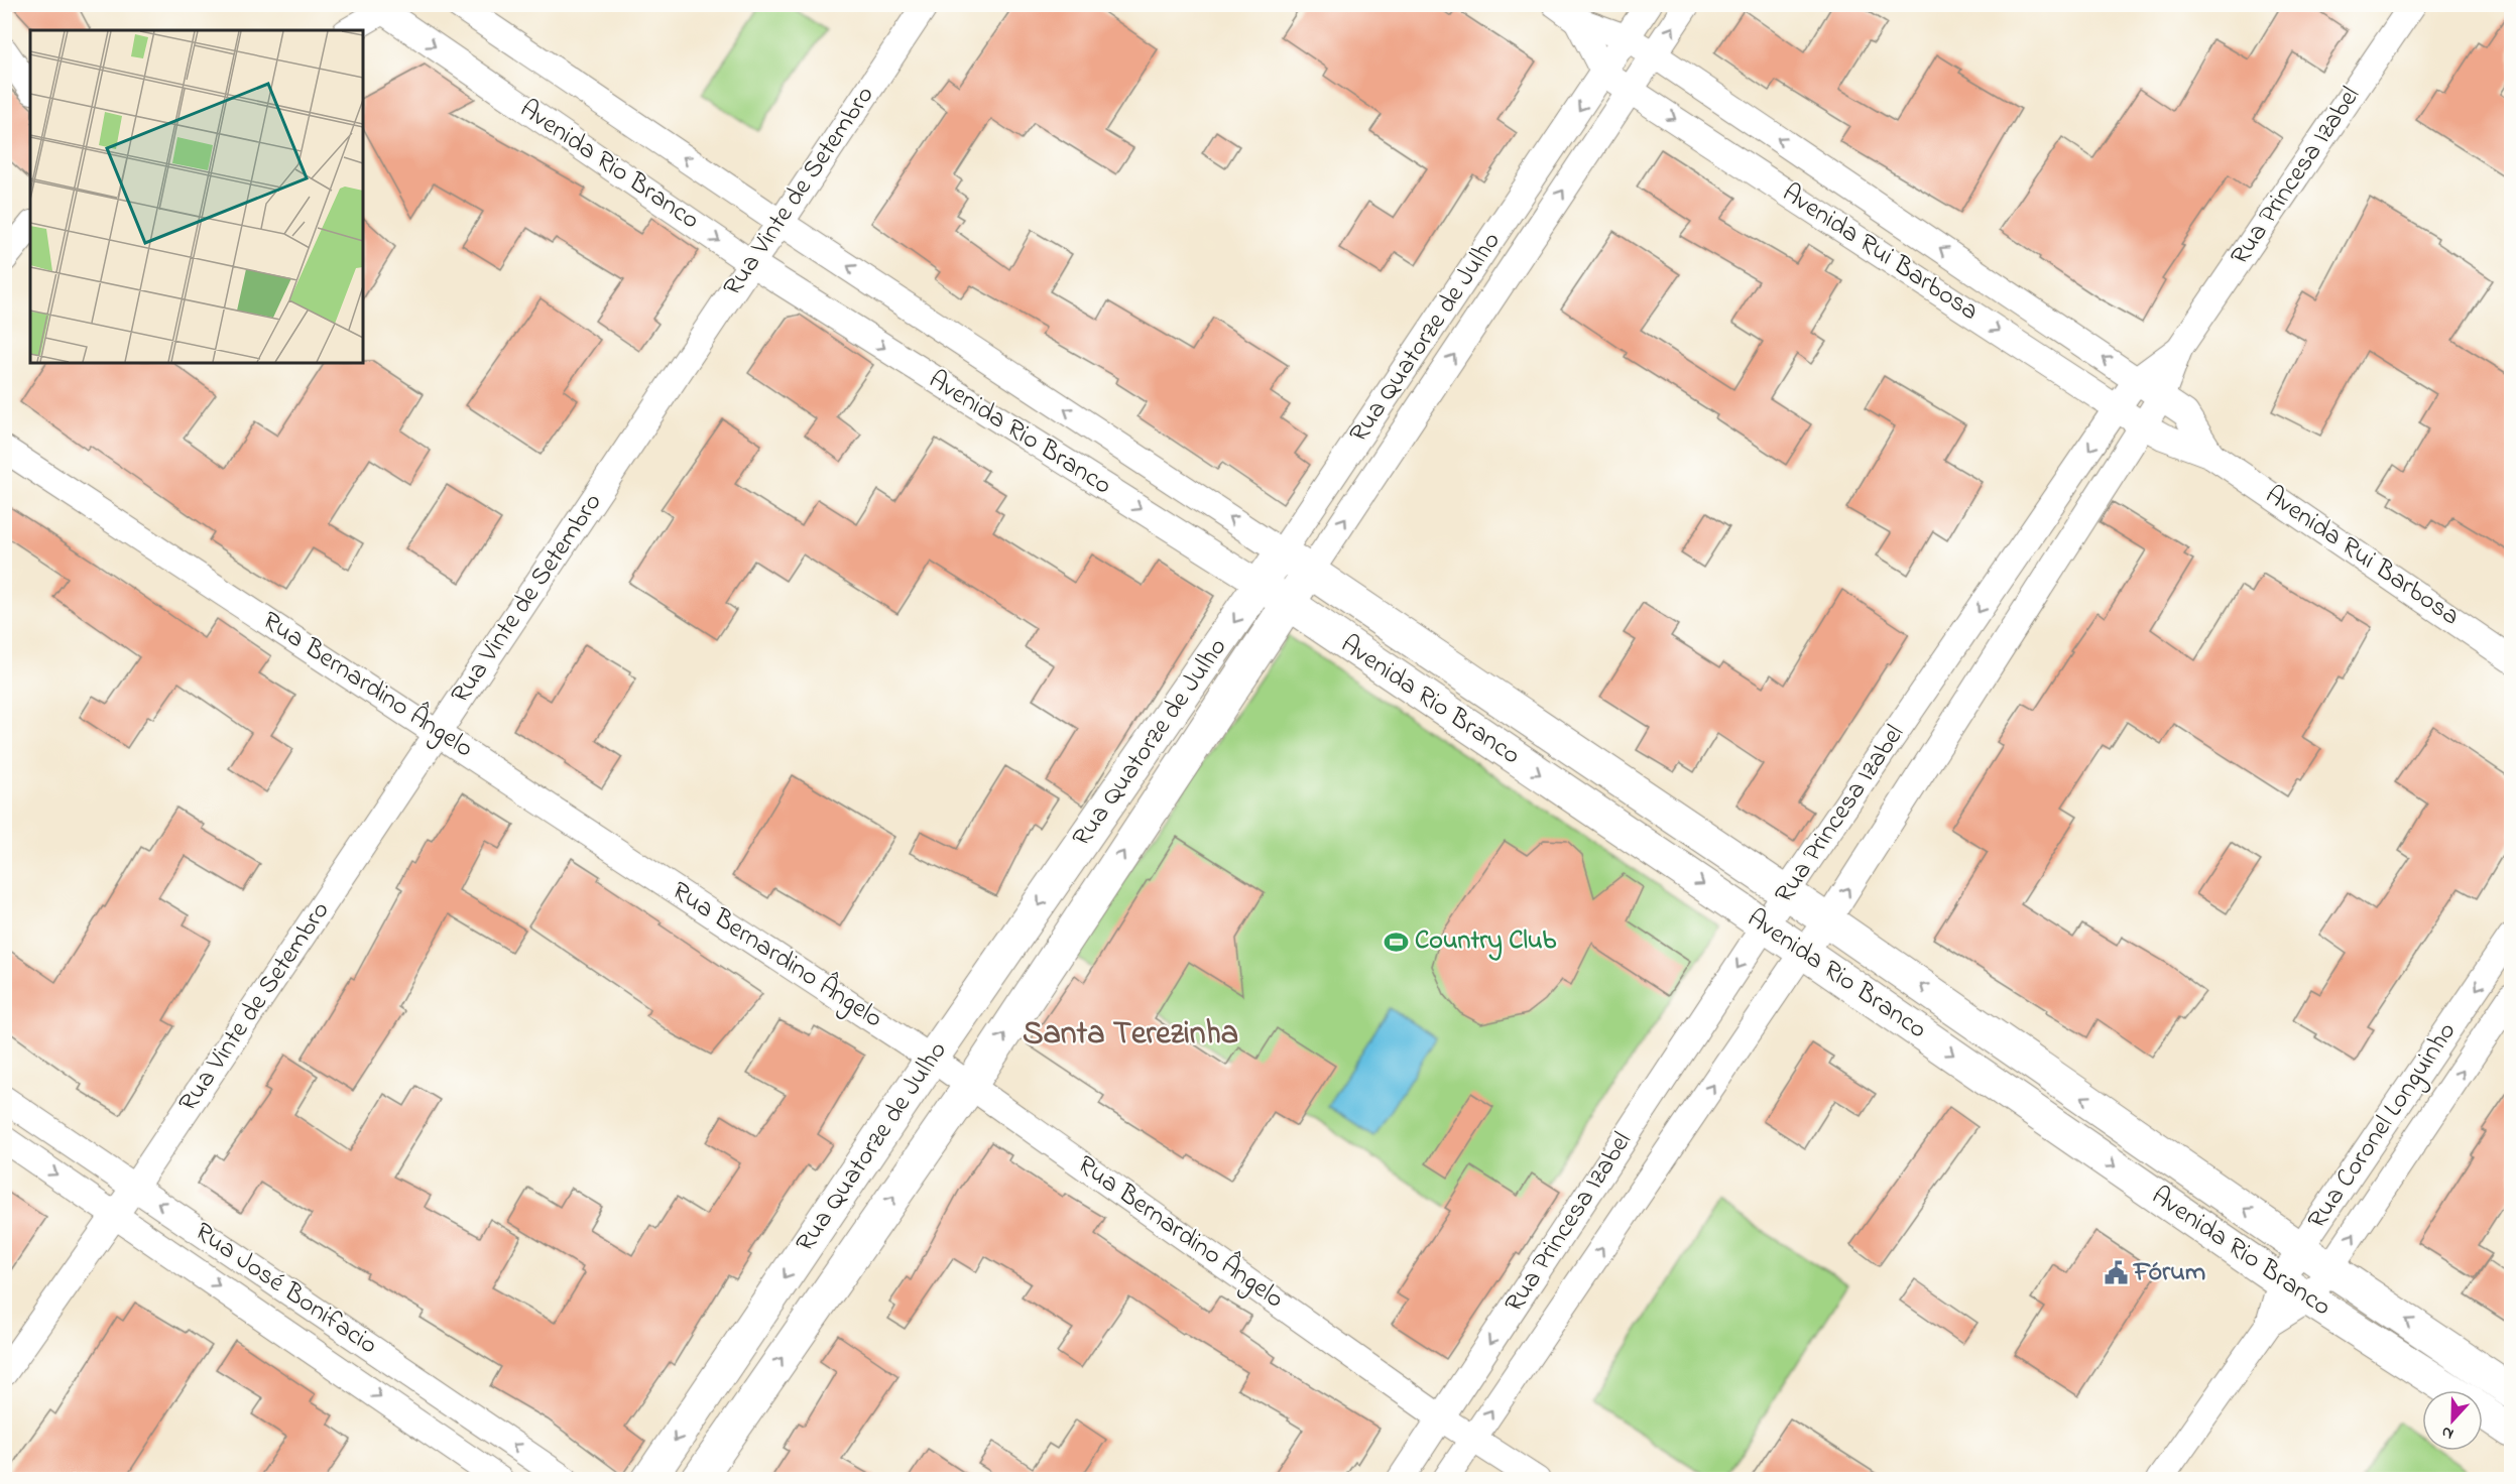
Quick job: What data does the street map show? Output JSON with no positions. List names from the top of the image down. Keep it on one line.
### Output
{"streets":{"street":["Avenida Rio Branco","Rua Princesa Izabel","Rua Vinte de Setembro","Avenida Rui Barbosa","Rua Quatorze de Julho","Rua Bernardino Ângelo","Rua Coronel Longuinho","Rua José Bonifacio"]},"crossings":[["Avenida Rio Branco","Rua Princesa Izabel"],["Avenida Rio Branco","Rua Vinte de Setembro"],["Avenida Rio Branco","Rua Quatorze de Julho"],["Avenida Rio Branco","Rua Coronel Longuinho"],["Rua Princesa Izabel","Avenida Rui Barbosa"],["Rua Princesa Izabel","Rua Bernardino Ângelo"],["Rua Vinte de Setembro","Rua Bernardino Ângelo"],["Rua Vinte de Setembro","Rua José Bonifacio"],["Avenida Rui Barbosa","Rua Quatorze de Julho"],["Rua Quatorze de Julho","Rua Bernardino Ângelo"]],"districts":["Santa Terezinha"],"places":{"sports":["Country Club"],"public building":["Fórum"]},"north":"bottom"}
